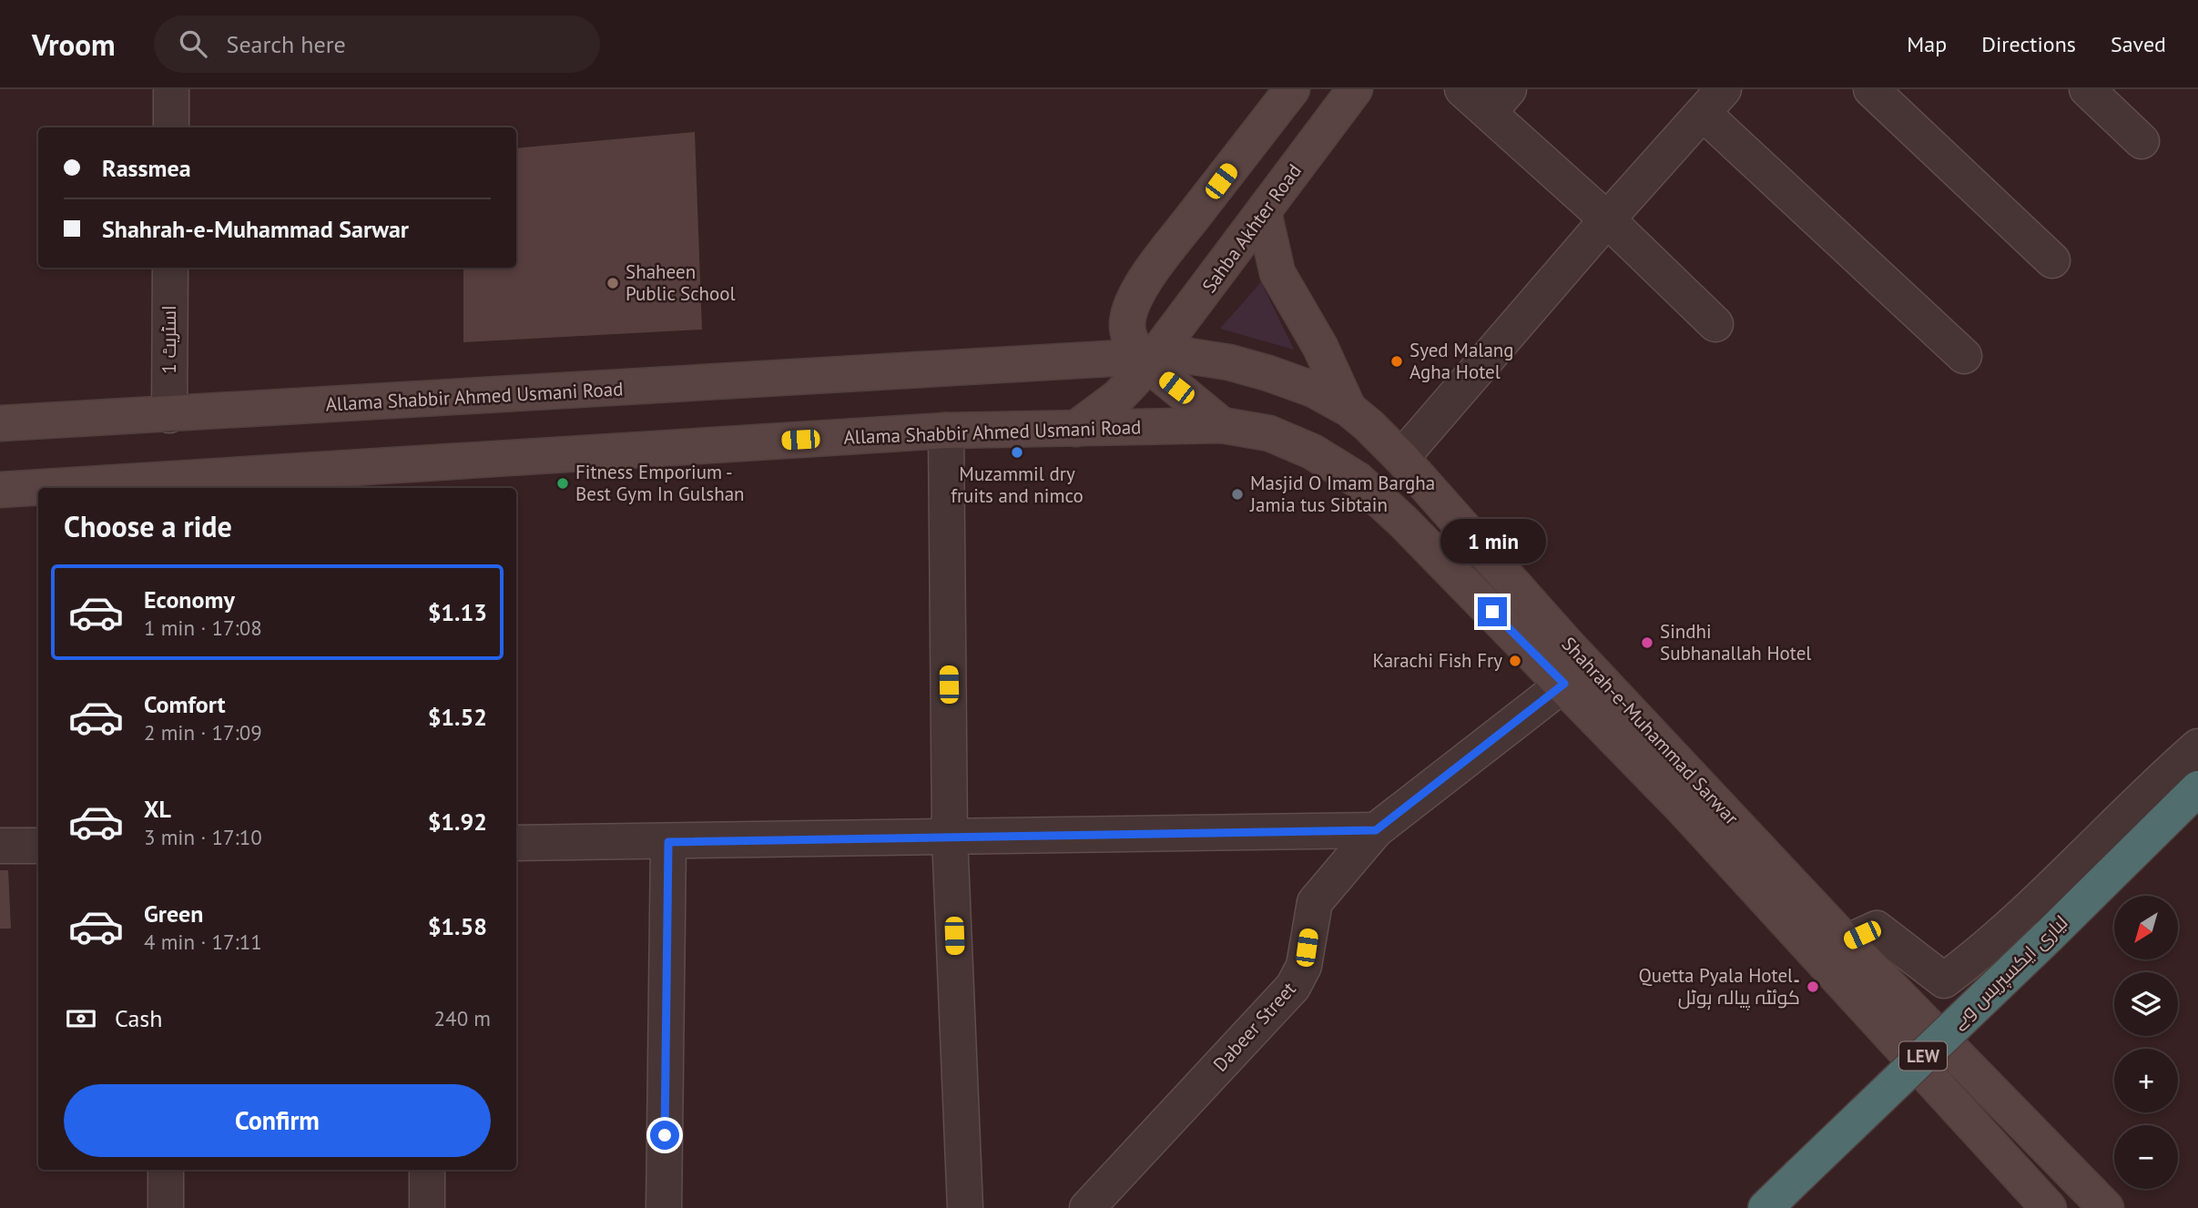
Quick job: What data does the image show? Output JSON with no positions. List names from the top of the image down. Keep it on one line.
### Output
{"streets":{"highway":["لیاری ایکسپریس وے","LEW"],"main road":["Sahba Akhter Road","Allama Shabbir Ahmed Usmani Road","Shahrah-e-Muhammad Sarwar"],"street":["اسٹریٹ 1","Dabeer Street"]},"crossings":[["Sahba Akhter Road","Allama Shabbir Ahmed Usmani Road"],["Sahba Akhter Road","Shahrah-e-Muhammad Sarwar"],["اسٹریٹ 1","Allama Shabbir Ahmed Usmani Road"],["Allama Shabbir Ahmed Usmani Road","Shahrah-e-Muhammad Sarwar"],["Shahrah-e-Muhammad Sarwar","Dabeer Street"]],"places":["Shaheen Public School","Syed Malang Agha Hotel","Muzammil dry fruits and nimco","Fitness Emporium - Best Gym In Gulshan","Masjid O Imam Bargha Jamia tus Sibtain","Sindhi Subhanallah Hotel","Karachi Fish Fry","Quetta Pyala Hotel۔ کوئٹہ پیالہ ہوٹل"],"north":"bottom left","page":{"header":"Vroom","search":"Search here","nav":["Map","Directions","Saved"],"banner":["Rassmea","Shahrah-e-Muhammad Sarwar"],"heading":"Choose a ride","bubble":"1 min","list":[{"name":"Economy","note":"1 min · 17:08","value":"$1.13"},{"name":"Comfort","note":"2 min · 17:09","value":"$1.52"},{"name":"XL","note":"3 min · 17:10","value":"$1.92"},{"name":"Green","note":"4 min · 17:11","value":"$1.58"}],"map_buttons":["+","−"],"pay":["Cash","240 m"],"buttons":"Confirm"}}
